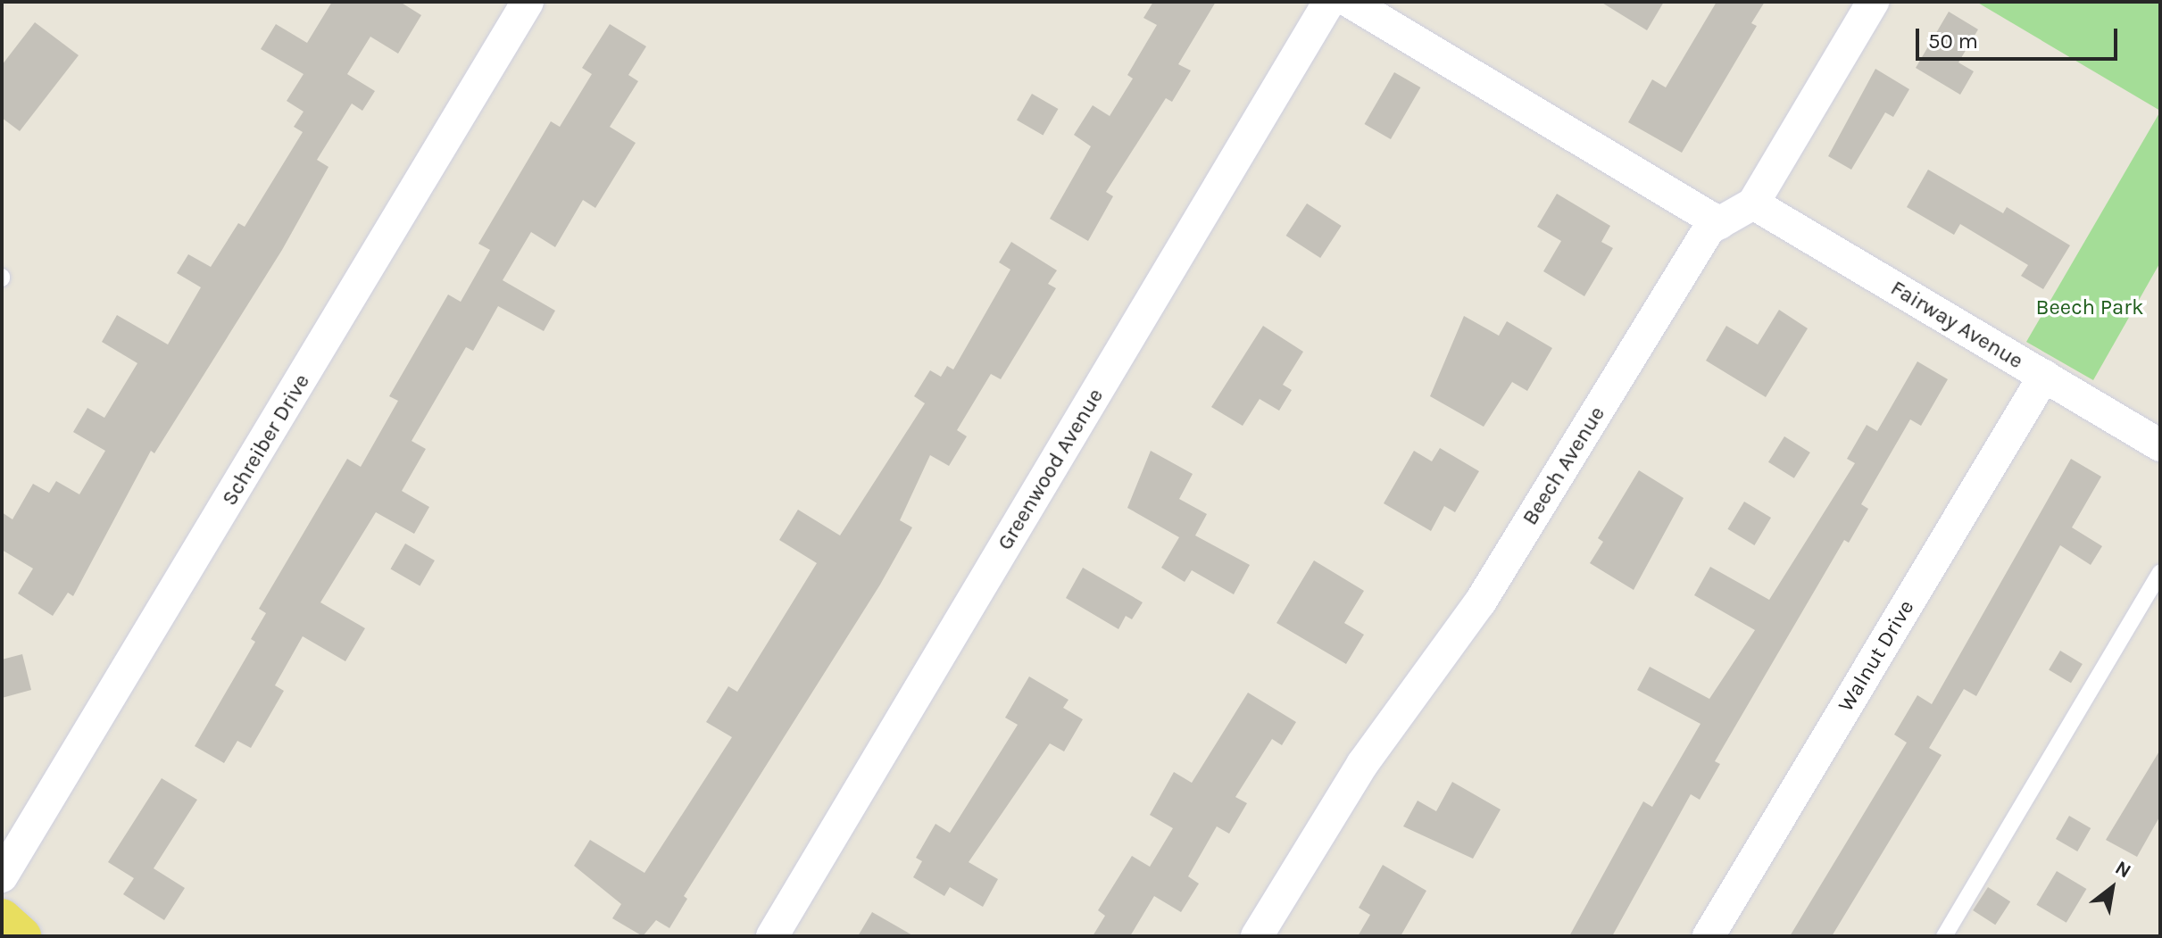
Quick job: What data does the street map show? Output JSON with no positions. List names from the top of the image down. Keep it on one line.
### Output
{"streets":{"street":["Fairway Avenue","Schreiber Drive","Beech Avenue","Greenwood Avenue","Walnut Drive"]},"crossings":[["Fairway Avenue","Beech Avenue"],["Fairway Avenue","Walnut Drive"]],"parks":["Beech Park"],"scale_bar":"50 m","north":"top right"}
